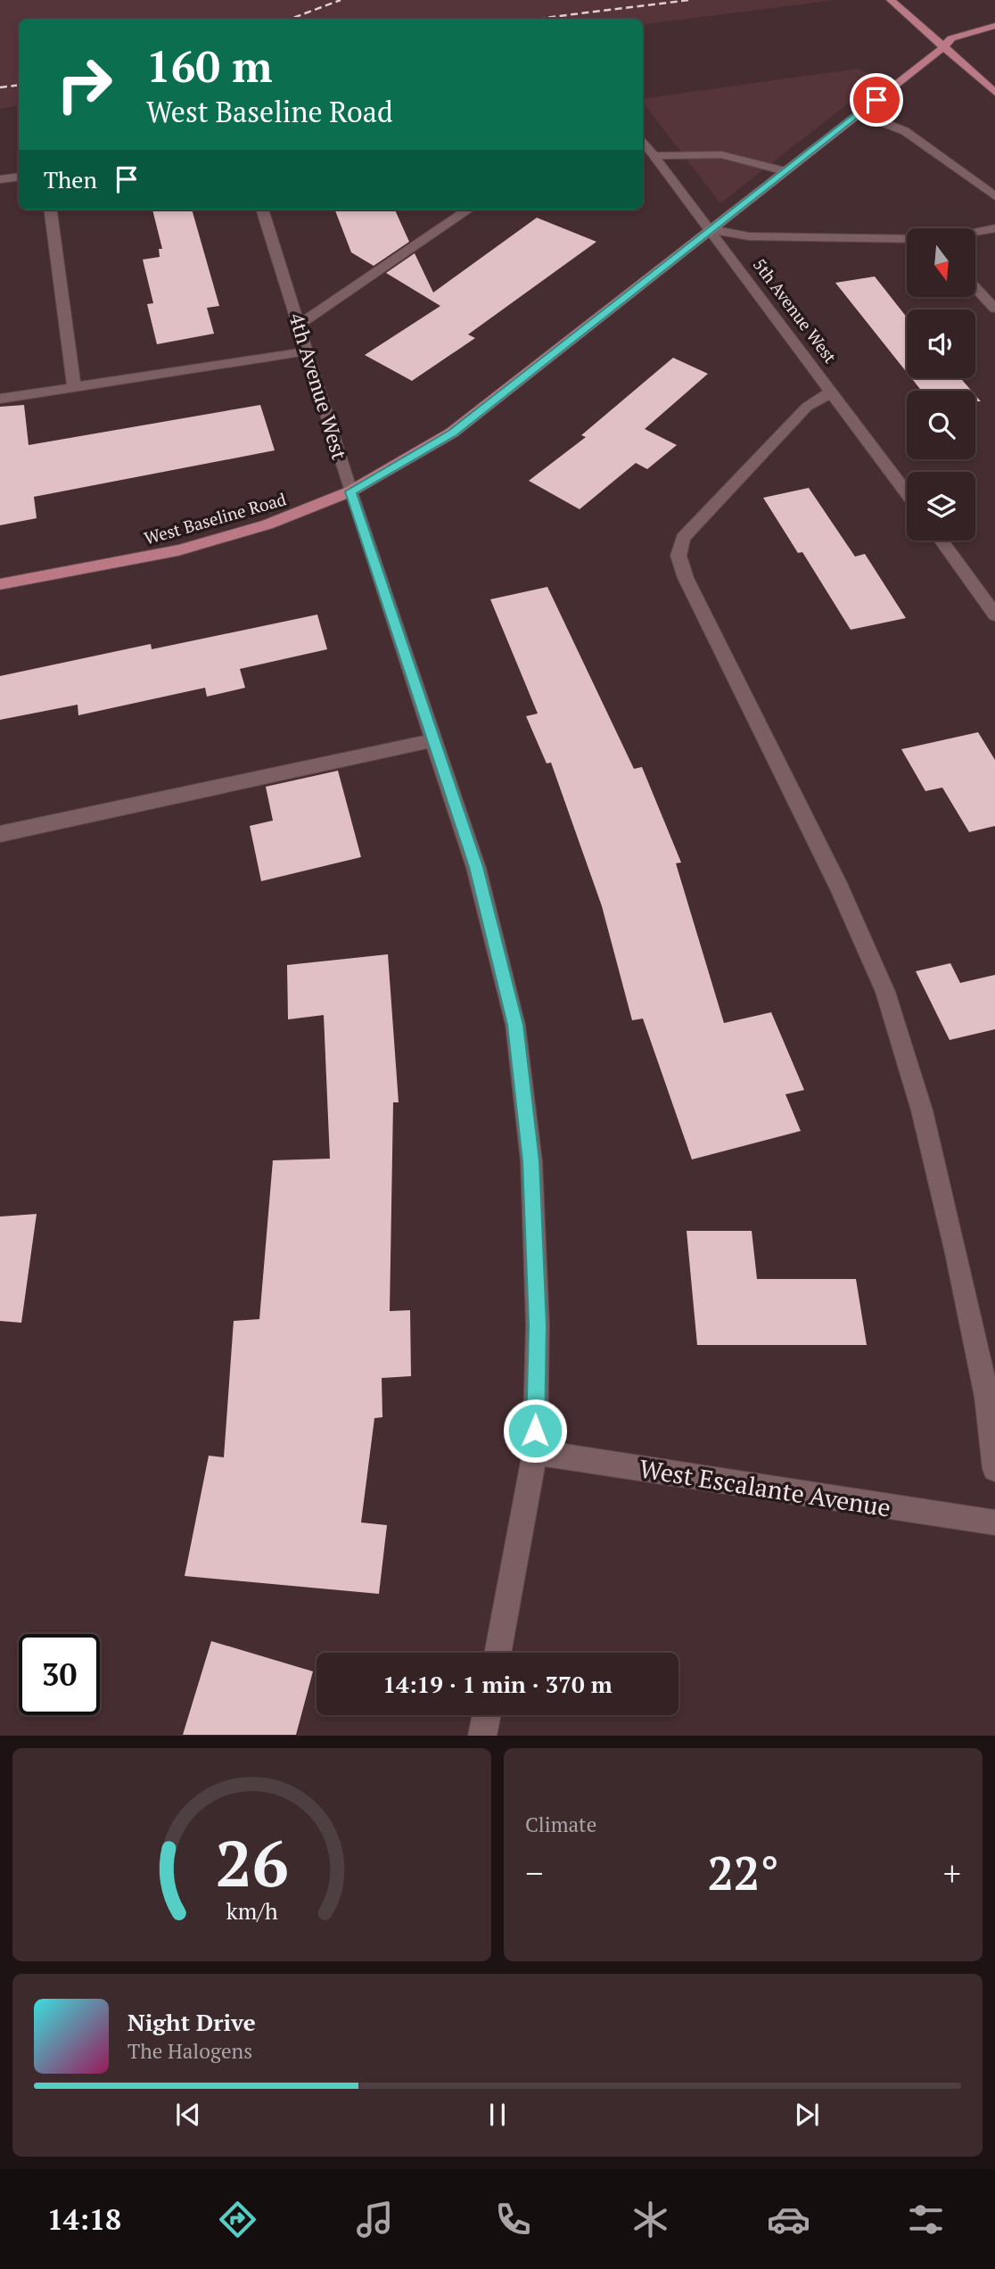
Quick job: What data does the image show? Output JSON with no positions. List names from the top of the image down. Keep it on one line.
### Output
{"streets":{"main road":["West Baseline Road"],"street":["5th Avenue West","4th Avenue West","West Escalante Avenue"]},"crossings":[["5th Avenue West","West Baseline Road"],["4th Avenue West","West Baseline Road"],["4th Avenue West","West Escalante Avenue"]],"north":"bottom","page":{"turn":["160 m","West Baseline Road"],"then":"Then","limit":"30","trip":"14:19 · 1 min · 370 m","tile":"Climate","heat":["−","22°","+"],"song":["Night Drive","The Halogens"],"tabs":"14:18","gauge":["26","km/h"]}}
